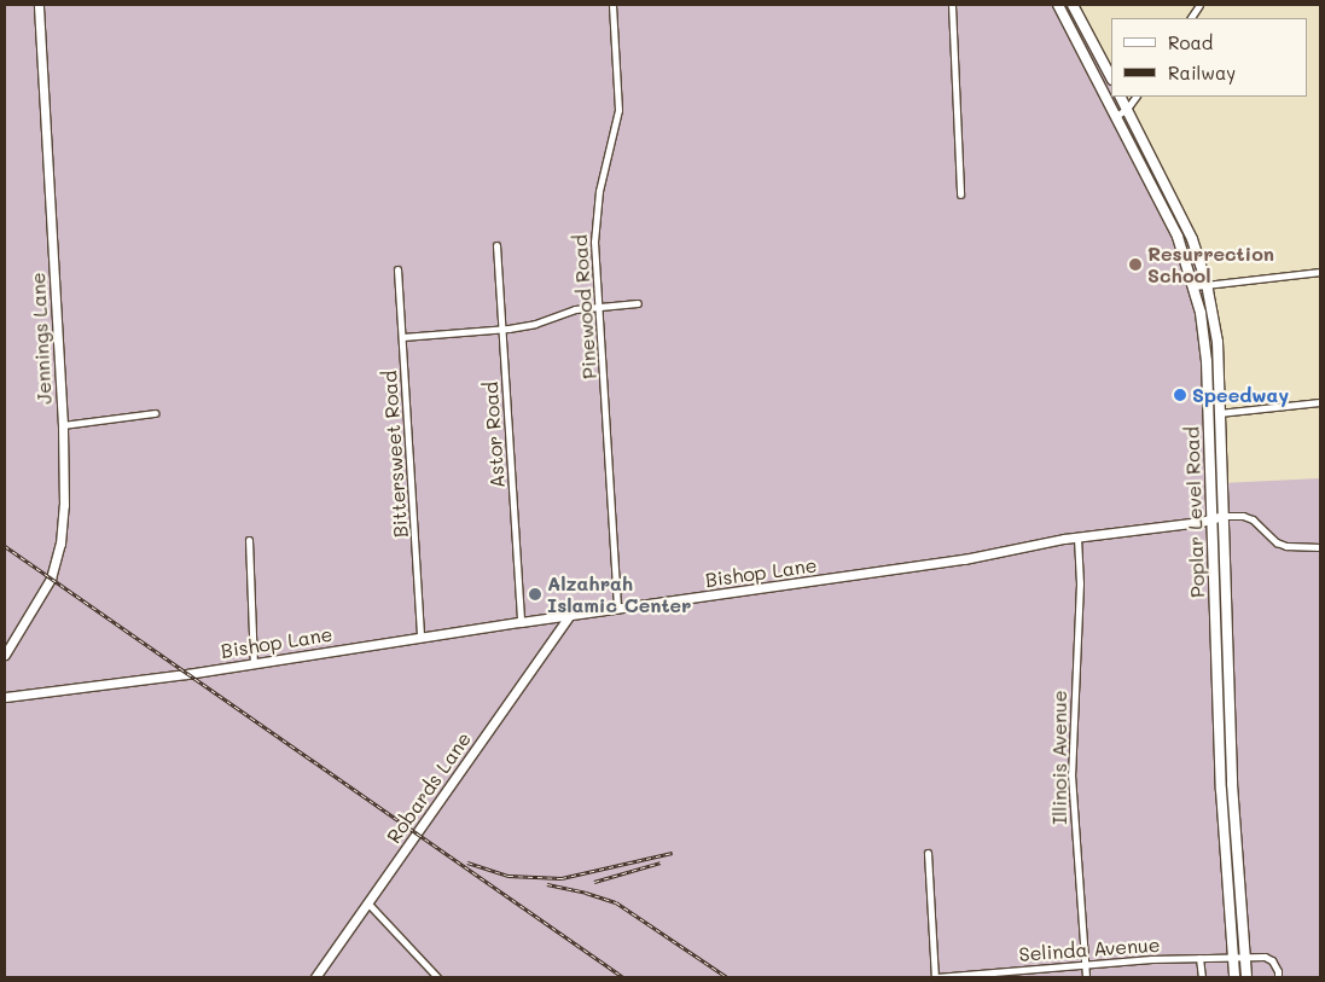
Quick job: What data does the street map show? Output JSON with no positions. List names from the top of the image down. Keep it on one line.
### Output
{"streets":{"main road":["Poplar Level Road"],"street":["Pinewood Road","Jennings Lane","Astor Road","Bittersweet Road","Bishop Lane","Illinois Avenue","Robards Lane","Selinda Avenue"]},"crossings":[["Pinewood Road","Bishop Lane"],["Astor Road","Bishop Lane"],["Bittersweet Road","Bishop Lane"],["Poplar Level Road","Bishop Lane"],["Poplar Level Road","Selinda Avenue"],["Bishop Lane","Illinois Avenue"],["Bishop Lane","Robards Lane"],["Illinois Avenue","Selinda Avenue"]],"places":["Resurrection School","Speedway","Alzahrah Islamic Center"],"legend":["Road","Railway"]}
